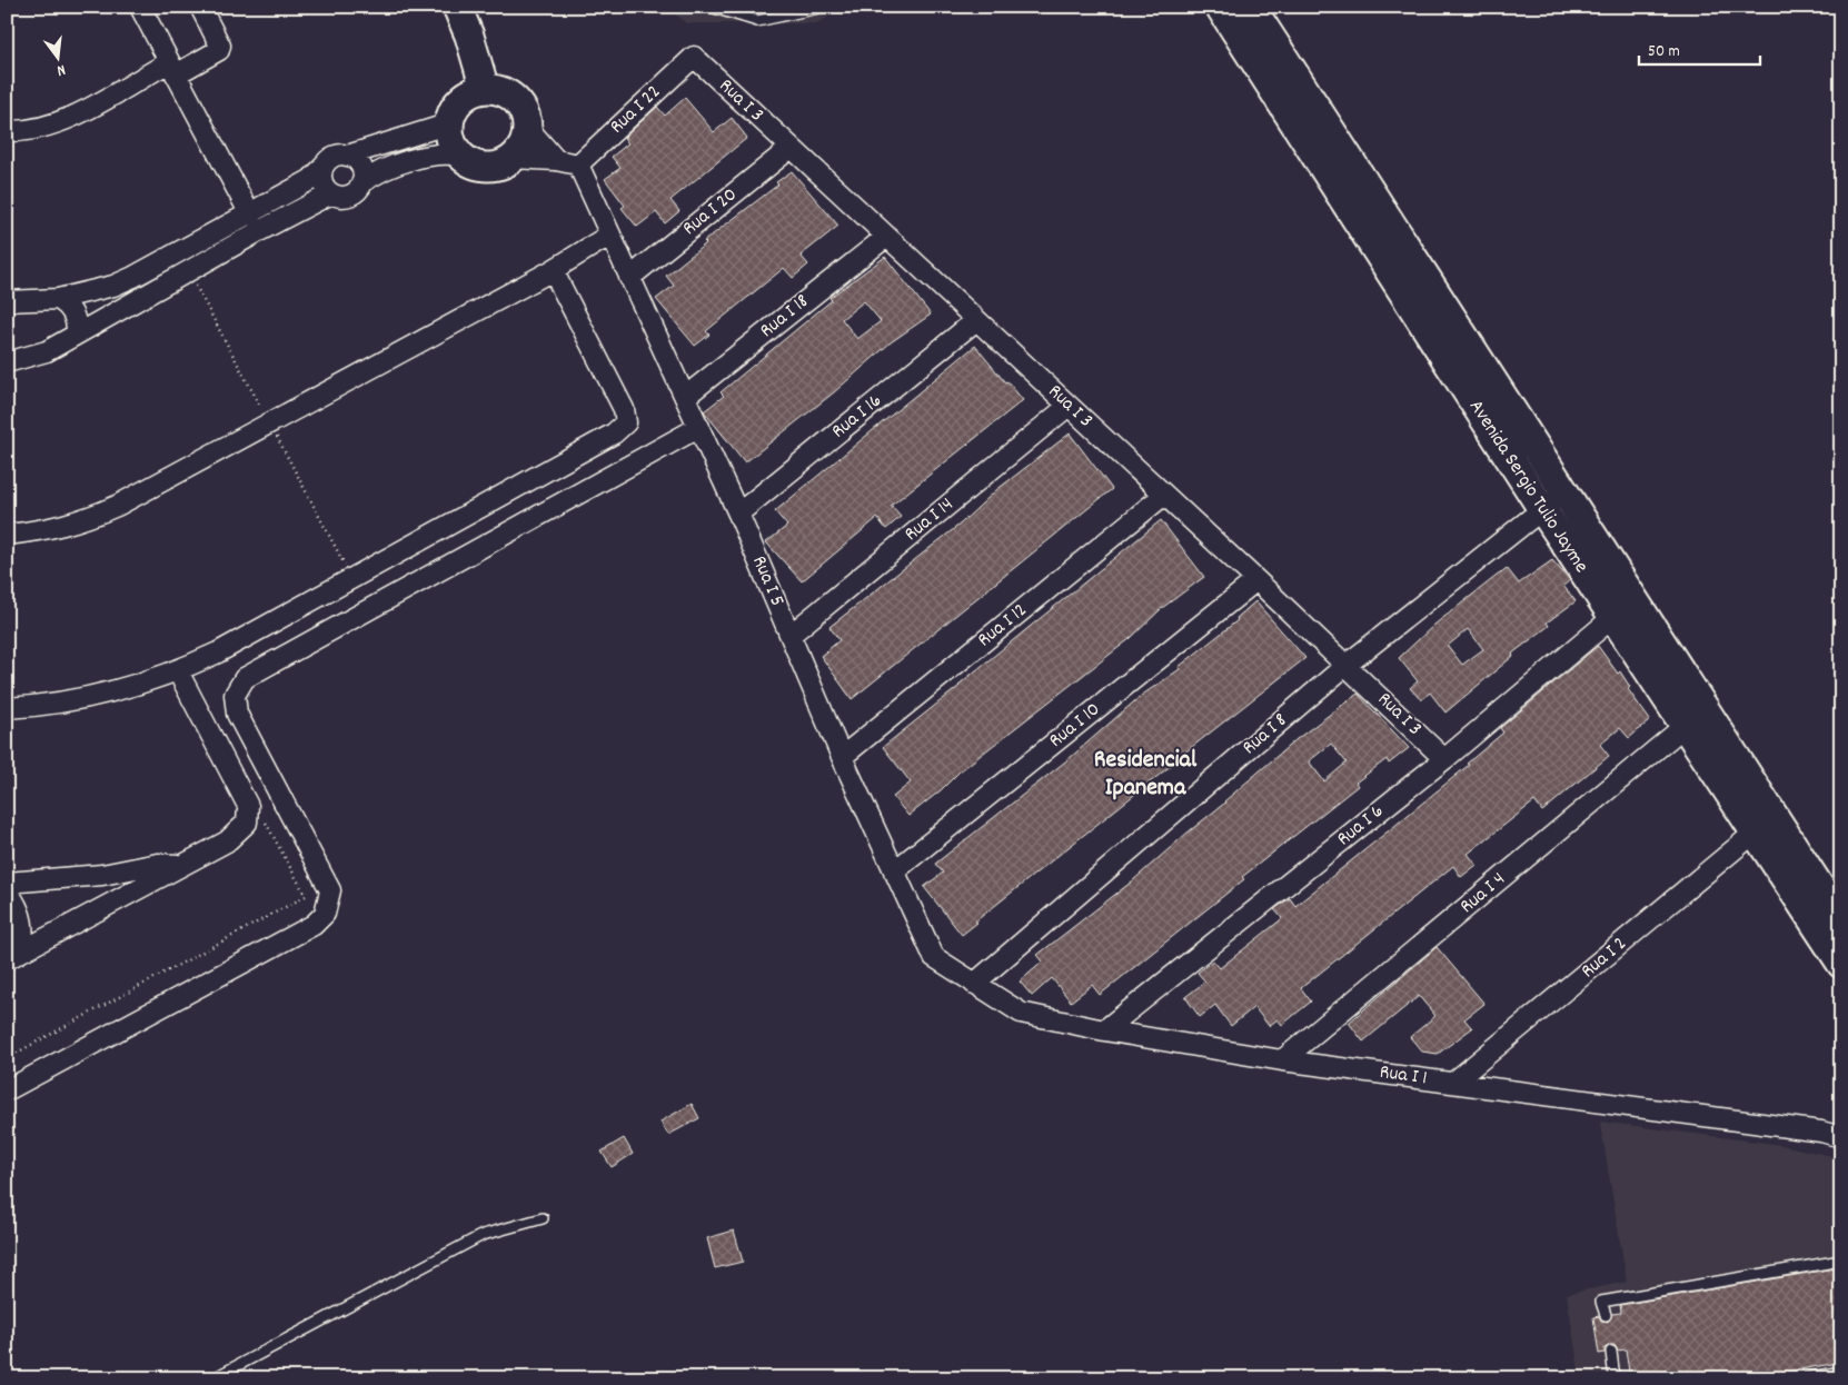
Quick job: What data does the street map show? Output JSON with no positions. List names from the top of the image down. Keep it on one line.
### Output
{"streets":{"street":["Rua I 3","Rua I 22","Rua I 20","Rua I 18","Rua I 16","Avenida Sergio Tulio Jayme","Rua I 14","Rua I 5","Rua I 12","Rua I 10","Rua I 8","Rua I 6","Rua I 4","Rua I 2","Rua I 1"]},"crossings":[["Rua I 3","Rua I 22"],["Rua I 3","Rua I 20"],["Rua I 3","Rua I 18"],["Rua I 3","Rua I 16"],["Rua I 3","Rua I 14"],["Rua I 3","Rua I 12"],["Rua I 3","Rua I 10"],["Rua I 3","Rua I 8"],["Rua I 3","Rua I 6"],["Rua I 22","Rua I 5"],["Rua I 20","Rua I 5"],["Rua I 18","Rua I 5"],["Rua I 16","Rua I 5"],["Avenida Sergio Tulio Jayme","Rua I 8"],["Avenida Sergio Tulio Jayme","Rua I 6"],["Avenida Sergio Tulio Jayme","Rua I 4"],["Avenida Sergio Tulio Jayme","Rua I 2"],["Rua I 14","Rua I 5"],["Rua I 5","Rua I 12"],["Rua I 5","Rua I 10"],["Rua I 5","Rua I 8"],["Rua I 5","Rua I 1"],["Rua I 8","Rua I 1"],["Rua I 6","Rua I 1"],["Rua I 4","Rua I 1"],["Rua I 2","Rua I 1"]],"districts":["Residencial Ipanema"],"scale_bar":"50 m","north":"bottom"}
